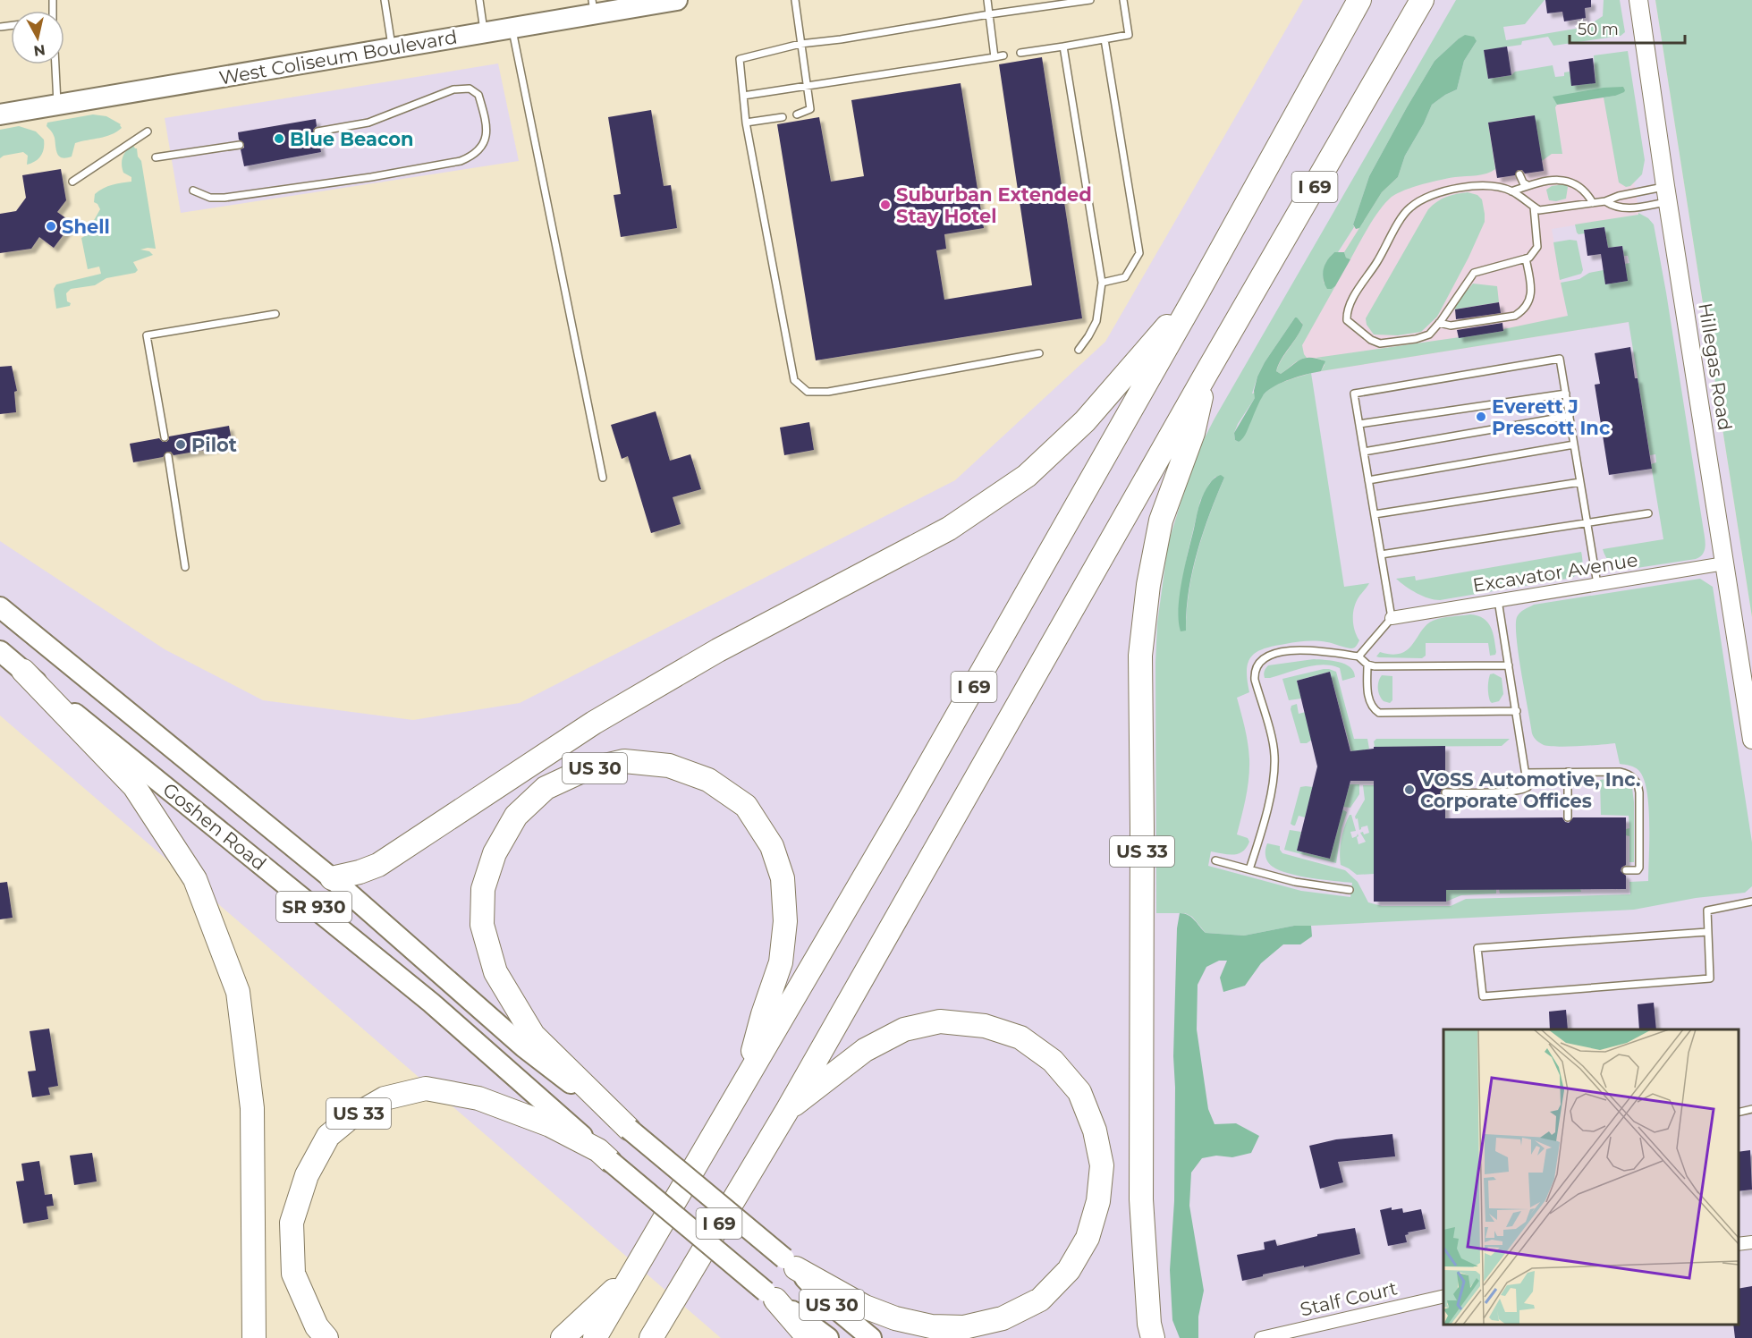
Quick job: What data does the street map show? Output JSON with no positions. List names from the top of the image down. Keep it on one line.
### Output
{"streets":{"highway":["I 69","US 30","US 33"],"main road":["West Coliseum Boulevard","Hillegas Road","Goshen Road","SR 930"],"street":["Excavator Avenue","Stalf Court"]},"crossings":[["I 69","US 30"],["I 69","US 33"],["Hillegas Road","Excavator Avenue"],["US 30","SR 930"],["Goshen Road","US 33"]],"places":["Blue Beacon","Suburban Extended Stay Hotel","Shell","Everett J Prescott Inc","Pilot","VOSS Automotive, Inc. Corporate Offices"],"scale_bar":"50 m","north":"bottom"}
